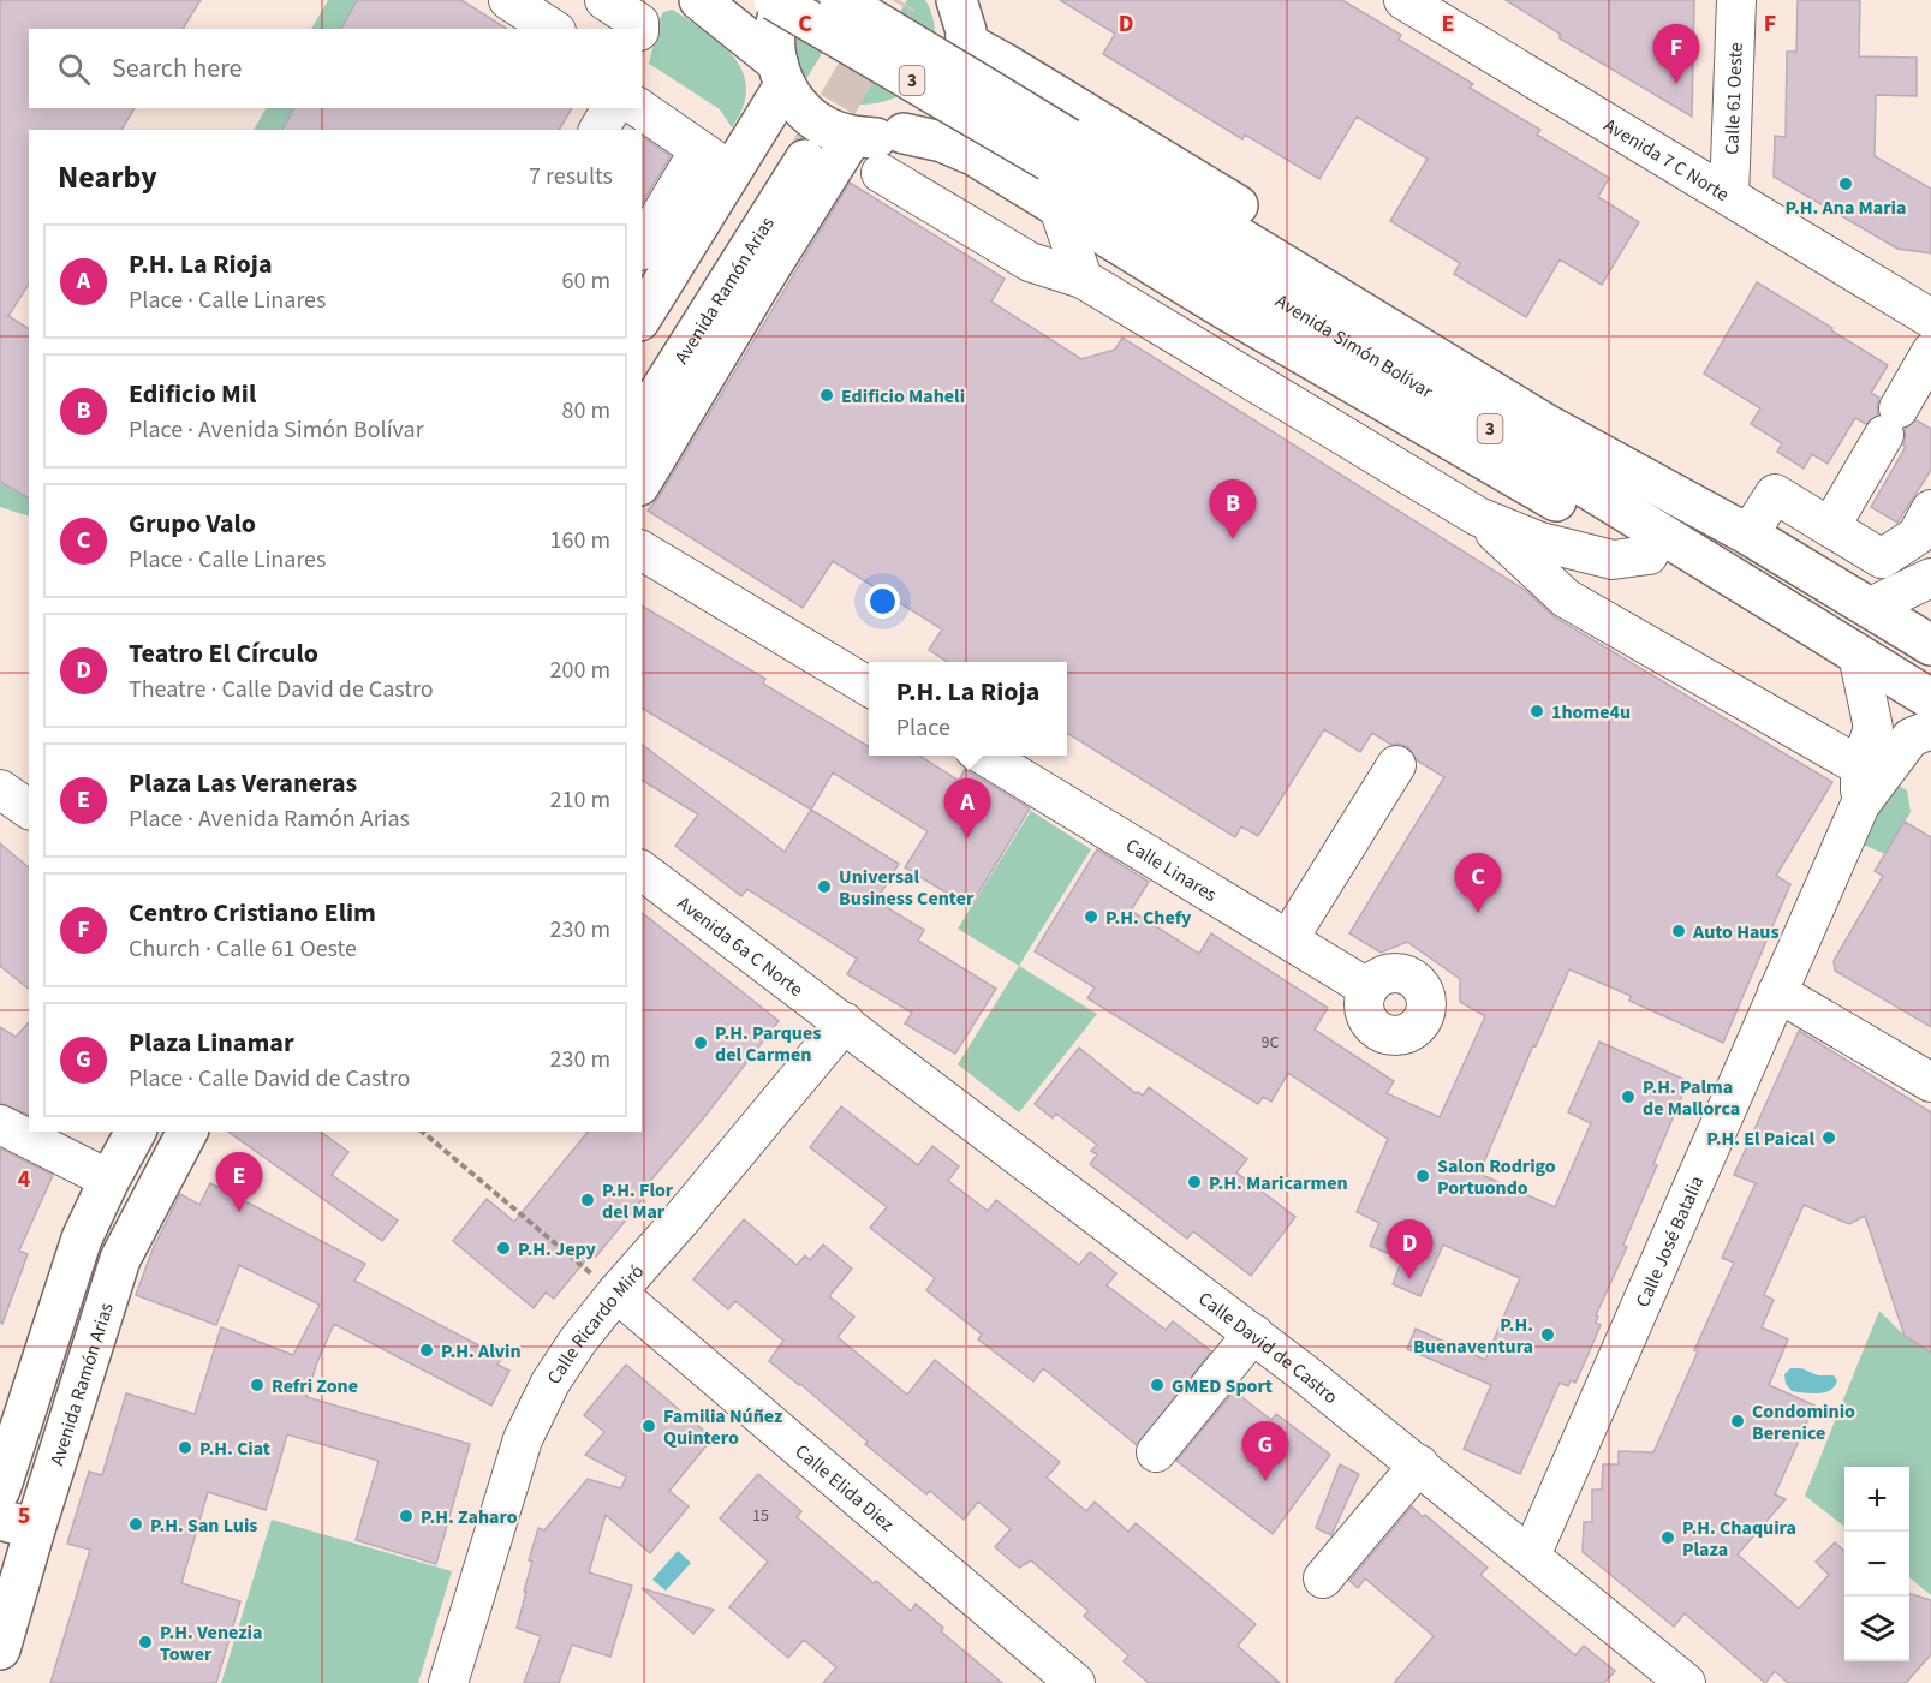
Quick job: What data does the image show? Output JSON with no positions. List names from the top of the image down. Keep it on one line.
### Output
{"streets":{"main road":["3","Avenida Ramón Arias","Avenida Simón Bolívar"],"street":["Calle 61 Oeste","Avenida 7 C Norte","Calle Linares","Avenida 6a C Norte","Calle José Batalia","Calle Ricardo Miró","Calle David de Castro","Calle Elida Diez"]},"crossings":[["Calle 61 Oeste","Avenida 7 C Norte"],["Avenida Simón Bolívar","Calle José Batalia"],["Avenida 6a C Norte","Calle Ricardo Miró"],["Avenida 6a C Norte","Calle David de Castro"],["Calle José Batalia","Calle David de Castro"],["Calle Ricardo Miró","Calle David de Castro"],["Calle Ricardo Miró","Calle Elida Diez"]],"places":["P.H. Ana Maria","Edificio Maheli","1home4u","Universal Business Center","P.H. Chefy","Auto Haus","P.H. Parques del Carmen","P.H. Palma de Mallorca","P.H. El Paical","Salon Rodrigo Portuondo","P.H. Maricarmen","P.H. Flor del Mar","P.H. Jepy","P.H. Buenaventura","P.H. Alvin","Refri Zone","GMED Sport","Condominio Berenice","Familia Núñez Quintero","P.H. Ciat","P.H. Zaharo","P.H. San Luis","P.H. Chaquira Plaza","P.H. Venezia Tower"],"house_numbers":["9C","15"],"page":{"pins":["F","B","A","C","E","D","G"],"search":"Search here","heading":["Nearby","7 results"],"list":[{"mark":"A","name":"P.H. La Rioja","note":"Place · Calle Linares","value":"60 m"},{"mark":"B","name":"Edificio Mil","note":"Place · Avenida Simón Bolívar","value":"80 m"},{"mark":"C","name":"Grupo Valo","note":"Place · Calle Linares","value":"160 m"},{"mark":"D","name":"Teatro El Círculo","note":"Theatre · Calle David de Castro","value":"200 m"},{"mark":"E","name":"Plaza Las Veraneras","note":"Place · Avenida Ramón Arias","value":"210 m"},{"mark":"F","name":"Centro Cristiano Elim","note":"Church · Calle 61 Oeste","value":"230 m"},{"mark":"G","name":"Plaza Linamar","note":"Place · Calle David de Castro","value":"230 m"}],"popup":["P.H. La Rioja","Place"],"map_buttons":["+","−"]},"grid":{"columns":["C","D","E","F"],"rows":["4","5"]}}
